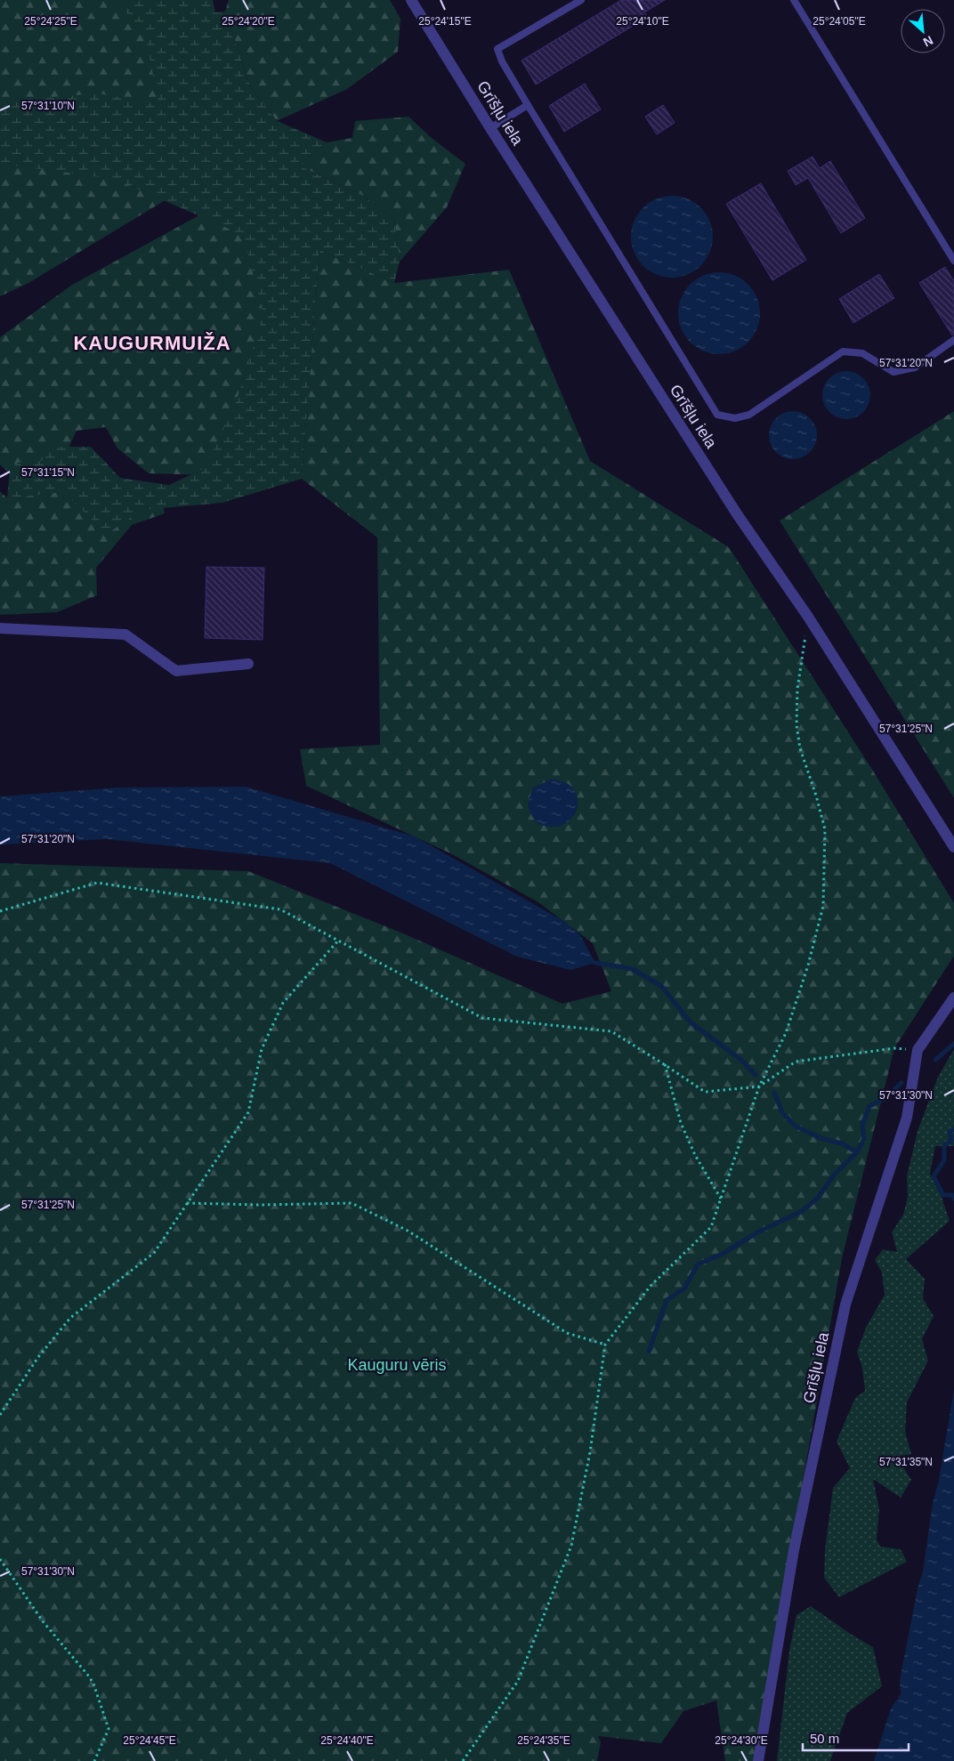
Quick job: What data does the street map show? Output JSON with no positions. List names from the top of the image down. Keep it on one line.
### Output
{"streets":{"street":["Grīšļu iela"]},"districts":["KAUGURMUIŽA"],"parks":["Kauguru vēris"],"scale_bar":"50 m","north":"bottom right","coordinates":["25°24'25\"E","25°24'20\"E","25°24'15\"E","25°24'10\"E","25°24'05\"E","57°31'10\"N","57°31'20\"N","57°31'15\"N","57°31'25\"N","57°31'30\"N","57°31'35\"N","25°24'45\"E","25°24'40\"E","25°24'35\"E","25°24'30\"E"]}
